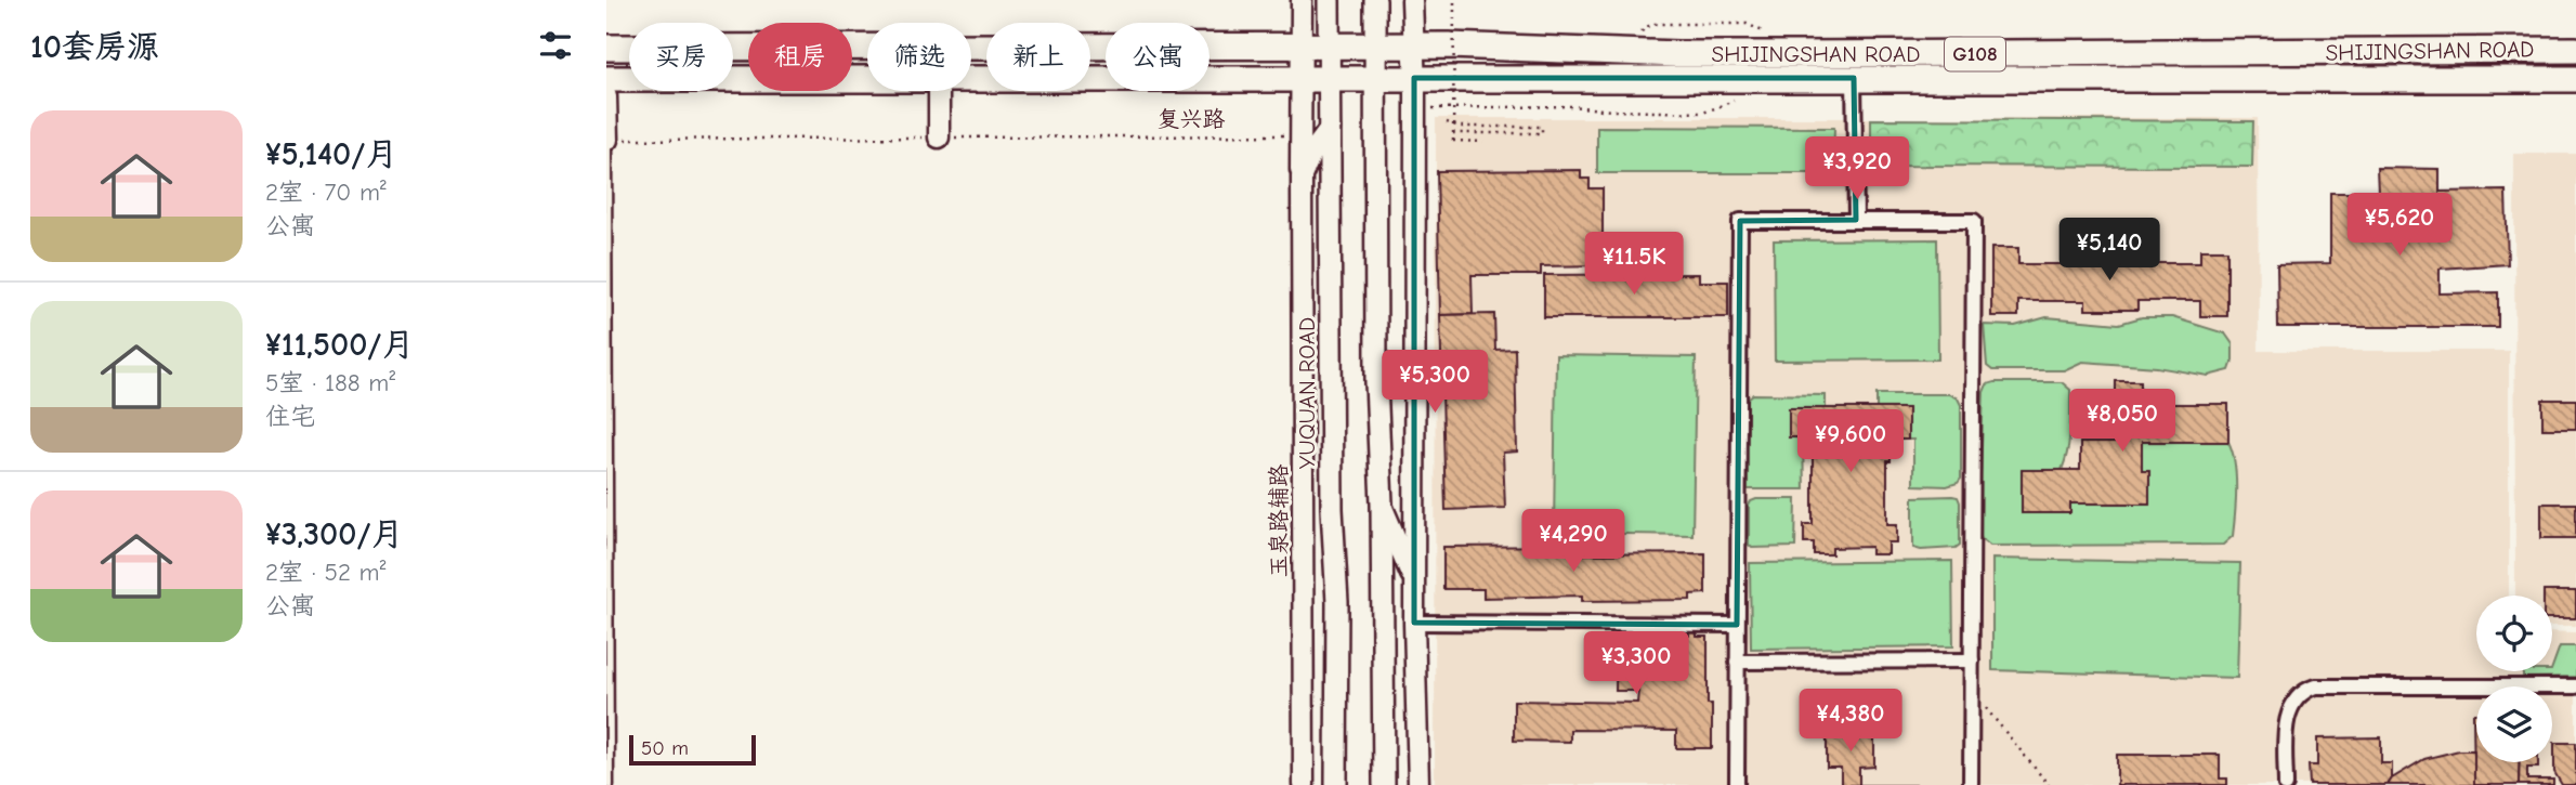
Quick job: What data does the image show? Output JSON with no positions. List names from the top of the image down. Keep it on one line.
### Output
{"streets":{"highway":["SHIJINGSHAN ROAD","G108"],"main road":["YUQUAN ROAD"],"street":["玉泉路辅路"],"path":["复兴路"]},"crossings":[["SHIJINGSHAN ROAD","G108"],["G108","YUQUAN ROAD"],["YUQUAN ROAD","玉泉路辅路"]],"scale_bar":"50 m","page":{"heading":"10套房源","chip":["买房","租房","筛选","新上","公寓"],"list":[{"name":"¥5,140/月","note":"2室 · 70 m² · 公寓"},{"name":"¥11,500/月","note":"5室 · 188 m² · 住宅"},{"name":"¥3,300/月","note":"2室 · 52 m² · 公寓"}],"price":["¥3,920","¥5,620","¥5,140","¥11.5K","¥5,300","¥8,050","¥9,600","¥4,290","¥3,300","¥4,380"],"scale":"50 m"}}
